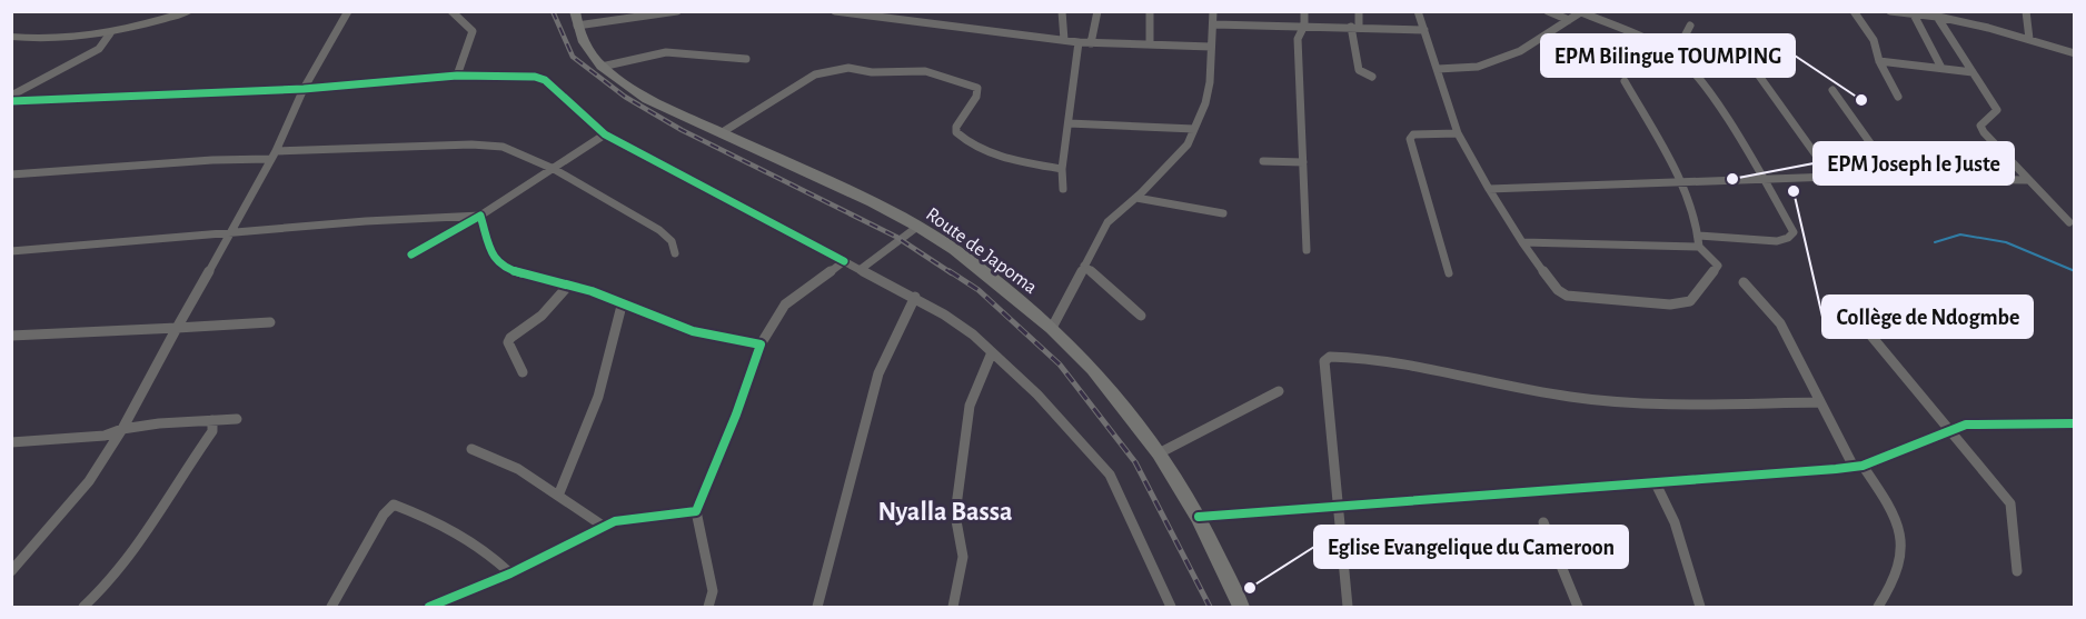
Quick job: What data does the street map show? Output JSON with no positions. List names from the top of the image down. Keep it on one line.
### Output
{"streets":{"main road":["Route de Japoma"]},"districts":["Nyalla Bassa"],"places":["EPM Bilingue TOUMPING","EPM Joseph le Juste","Collège de Ndogmbe","Eglise Evangelique du Cameroon"]}
